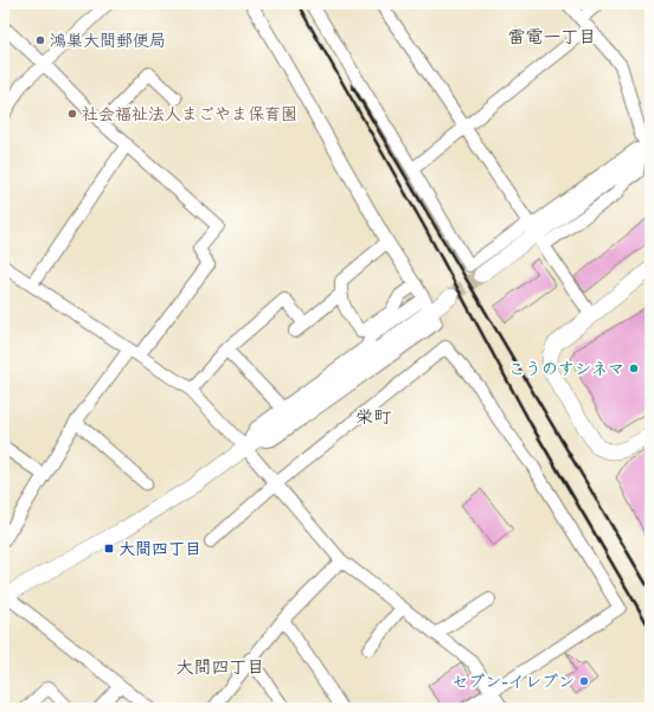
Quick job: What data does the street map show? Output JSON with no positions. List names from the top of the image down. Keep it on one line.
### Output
{"districts":["雷電一丁目","栄町","大間四丁目"],"places":{"other":["鴻巣大間郵便局","社会福祉法人まごやま保育園","こうのすシネマ","セブン-イレブン"],"transit":["大間四丁目"]}}
